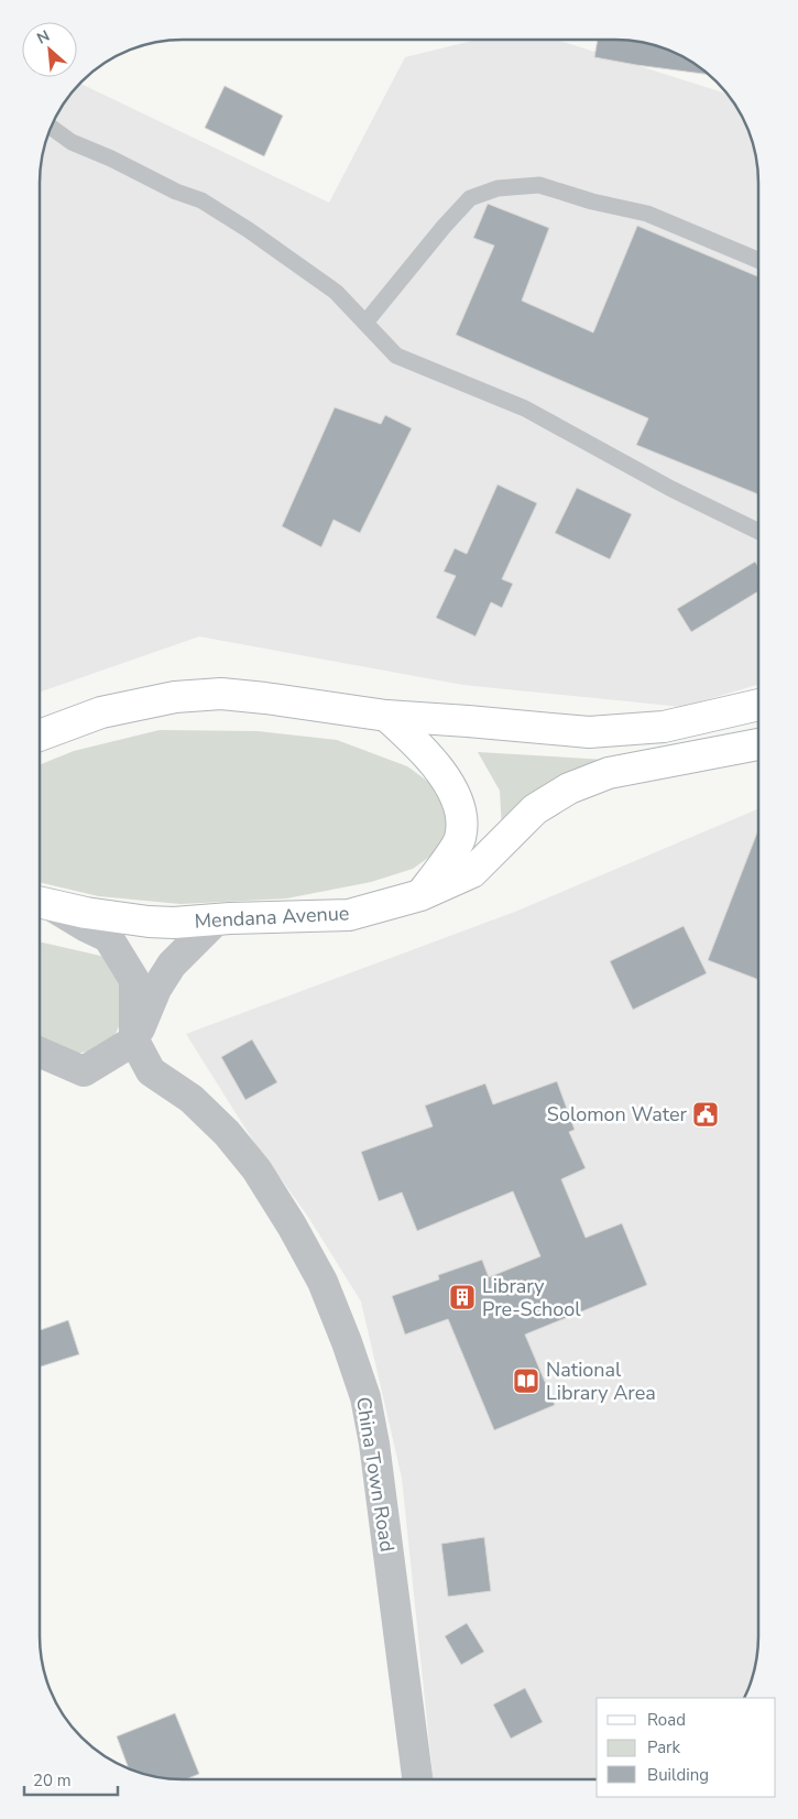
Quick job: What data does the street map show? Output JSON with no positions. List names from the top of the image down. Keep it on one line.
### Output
{"streets":{"main road":["Mendana Avenue"],"street":["China Town Road"]},"places":{"public building":["Solomon Water"],"building":["Library Pre-School"],"library":["National Library Area"]},"legend":["Road","Park","Building"],"scale_bar":"20 m","north":"top left"}
